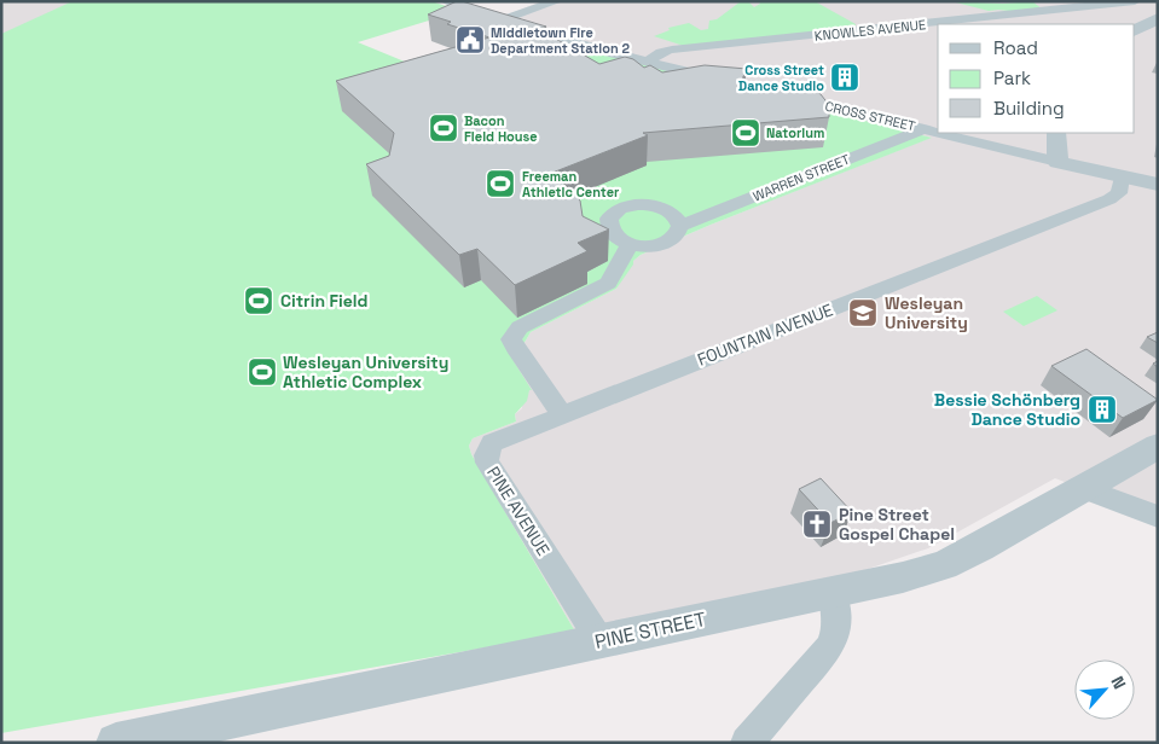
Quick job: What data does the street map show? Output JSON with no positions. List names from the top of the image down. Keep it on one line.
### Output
{"streets":{"street":["KNOWLES AVENUE","CROSS STREET","WARREN STREET","FOUNTAIN AVENUE","PINE AVENUE","PINE STREET"]},"crossings":[["CROSS STREET","WARREN STREET"],["CROSS STREET","FOUNTAIN AVENUE"],["FOUNTAIN AVENUE","PINE AVENUE"],["PINE AVENUE","PINE STREET"]],"places":{"public building":["Middletown Fire Department Station 2"],"building":["Cross Street Dance Studio","Bessie Schönberg Dance Studio"],"sports":["Bacon Field House","Natorium","Freeman Athletic Center","Citrin Field","Wesleyan University Athletic Complex"],"school or university":["Wesleyan University"],"church":["Pine Street Gospel Chapel"]},"legend":["Road","Park","Building"],"north":"top right"}
